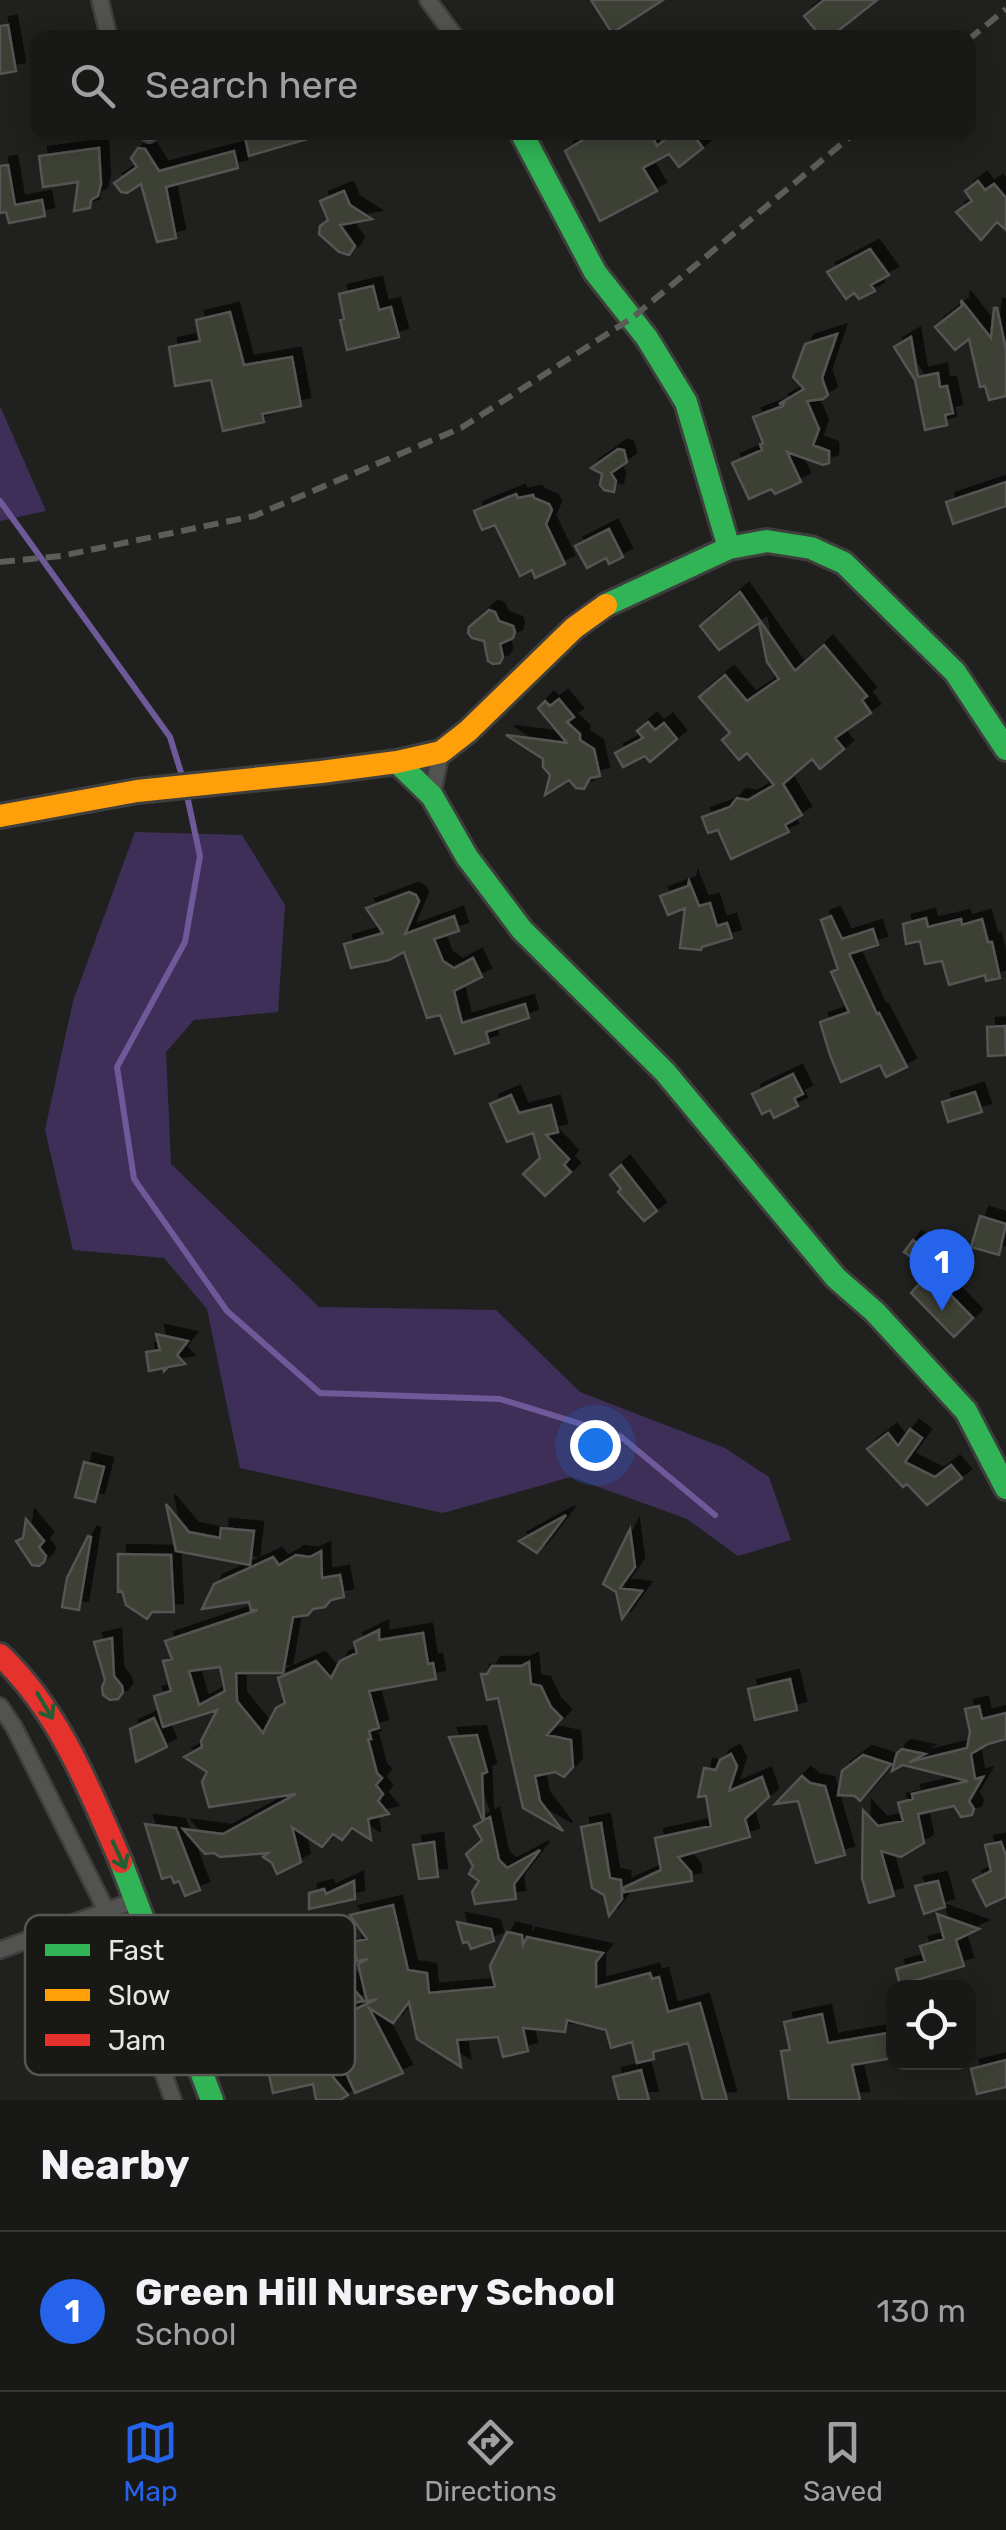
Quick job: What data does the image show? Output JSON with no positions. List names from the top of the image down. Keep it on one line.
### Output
{"legend":["Fast","Slow","Jam"],"page":{"search":"Search here","pins":"1","heading":"Nearby","list":[{"mark":"1","name":"Green Hill Nursery School","note":"School","value":"130 m"}],"nav":["Map","Directions","Saved"]}}
